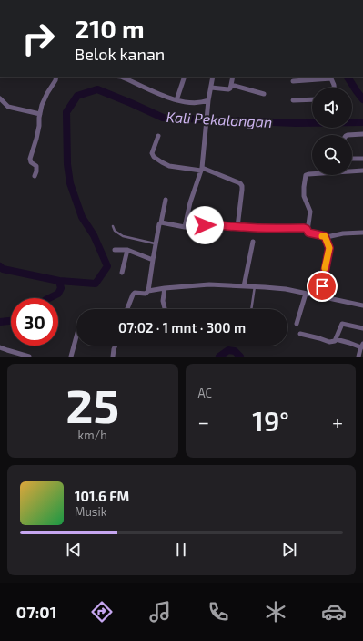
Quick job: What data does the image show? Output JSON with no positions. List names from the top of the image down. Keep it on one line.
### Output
{"water":["Kali Pekalongan"],"page":{"turn":["210 m","Belok kanan"],"limit":"30","trip":"07:02 · 1 mnt · 300 m","tile":[["25","km/h"],"AC"],"heat":["−","19°","+"],"song":["101.6 FM","Musik"],"tabs":"07:01"}}
